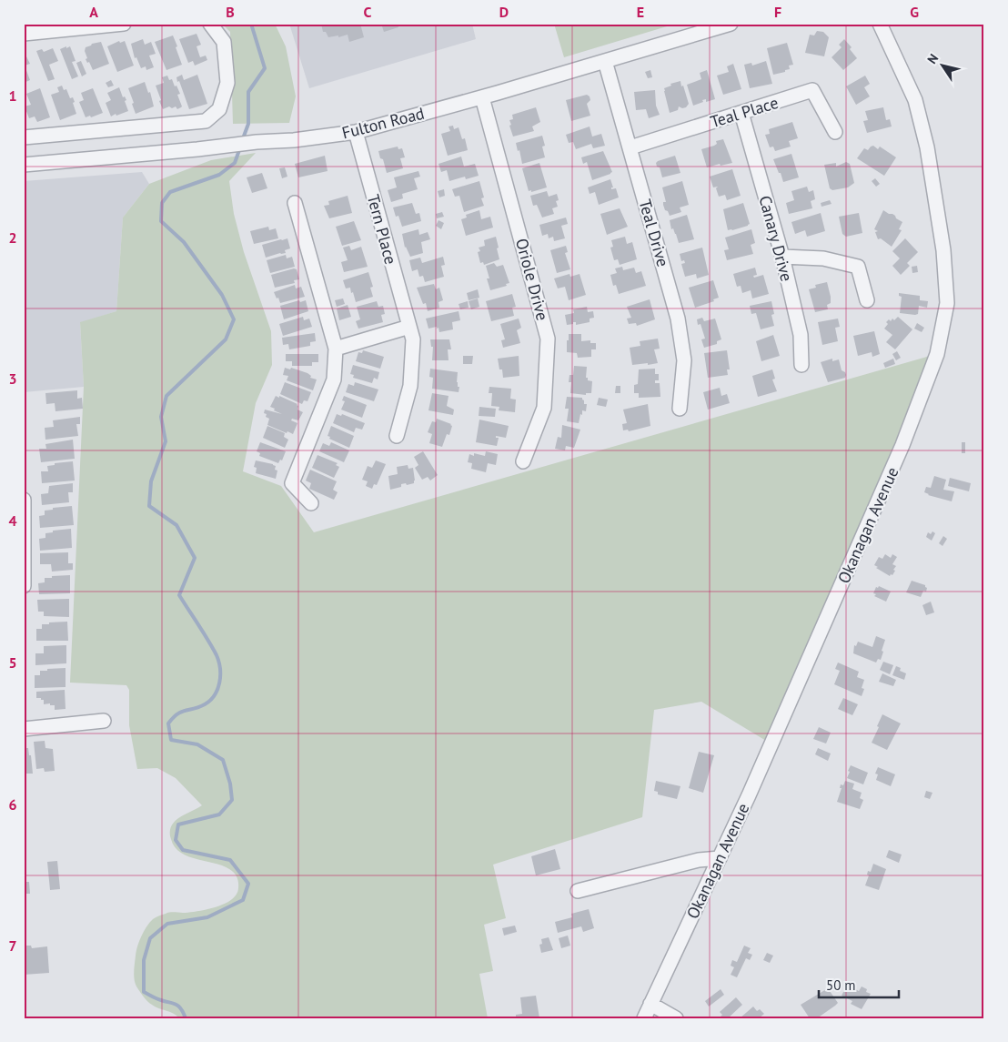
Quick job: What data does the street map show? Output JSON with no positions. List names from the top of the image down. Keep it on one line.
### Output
{"streets":{"street":["Teal Place","Fulton Road","Tern Place","Teal Drive","Canary Drive","Oriole Drive","Okanagan Avenue"]},"crossings":[["Teal Place","Teal Drive"],["Teal Place","Canary Drive"],["Fulton Road","Tern Place"],["Fulton Road","Teal Drive"],["Fulton Road","Oriole Drive"]],"scale_bar":"50 m","north":"top left","grid":{"columns":["A","B","C","D","E","F","G"],"rows":["1","2","3","4","5","6","7"]}}
